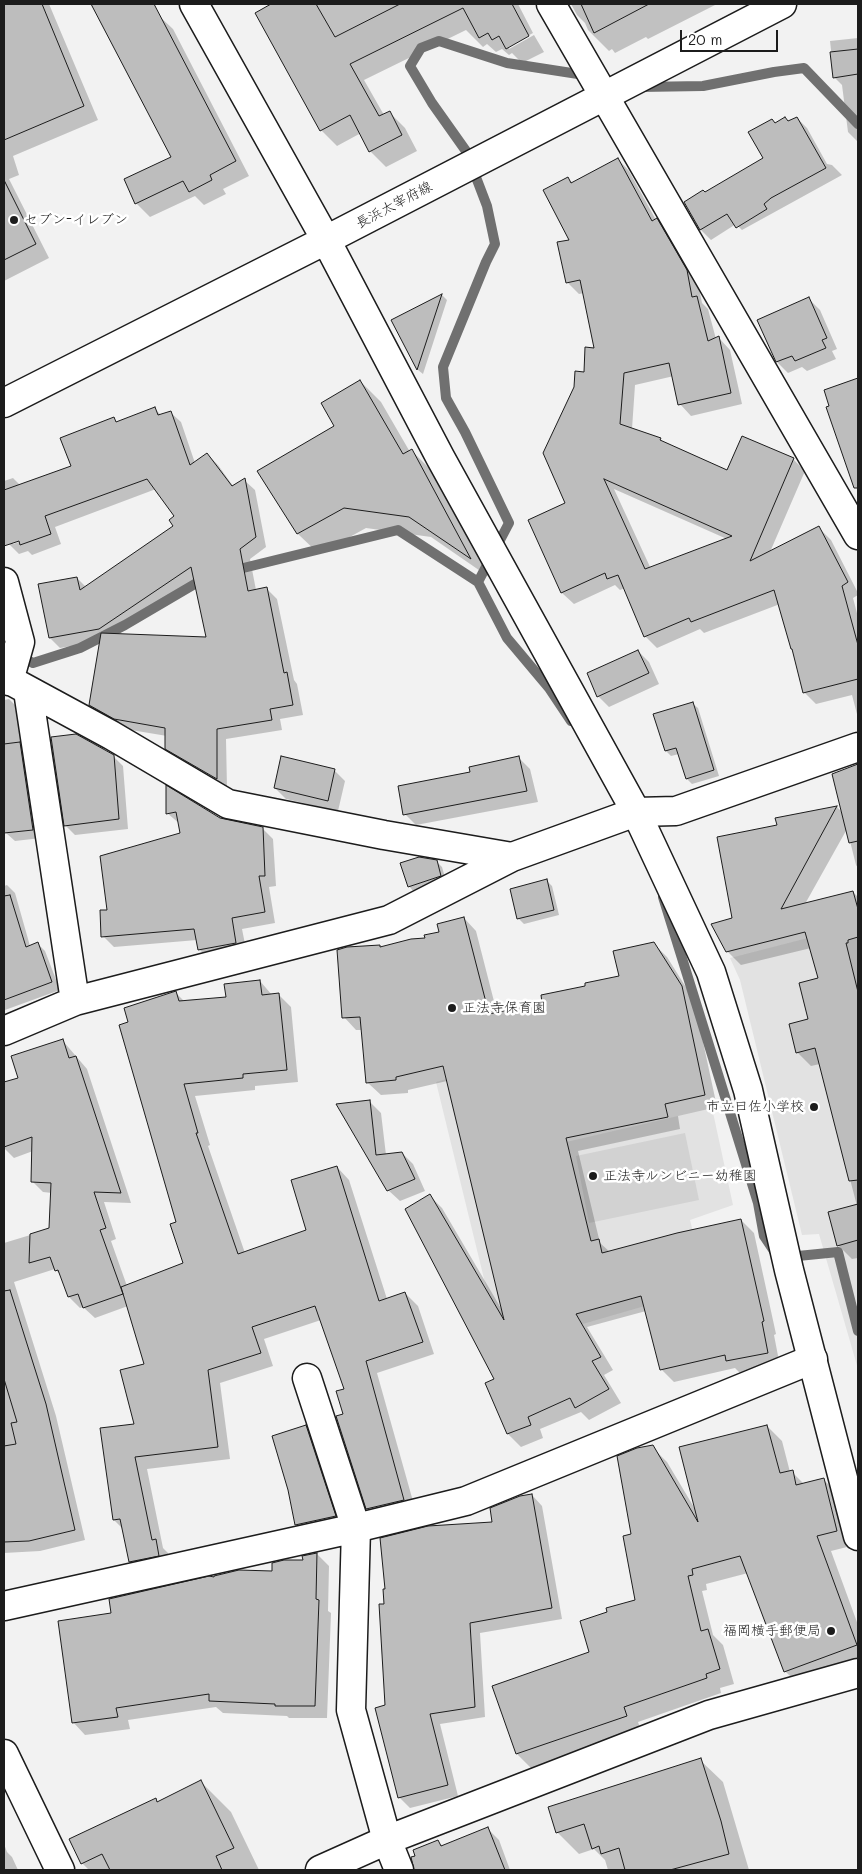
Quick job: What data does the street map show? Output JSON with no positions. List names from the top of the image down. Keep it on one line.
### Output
{"streets":{"street":["長浜太宰府線"]},"places":["セブン-イレブン","正法寺保育園","市立曰佐小学校","正法寺ルンビニー幼稚園","福岡横手郵便局"],"scale_bar":"20 m"}
